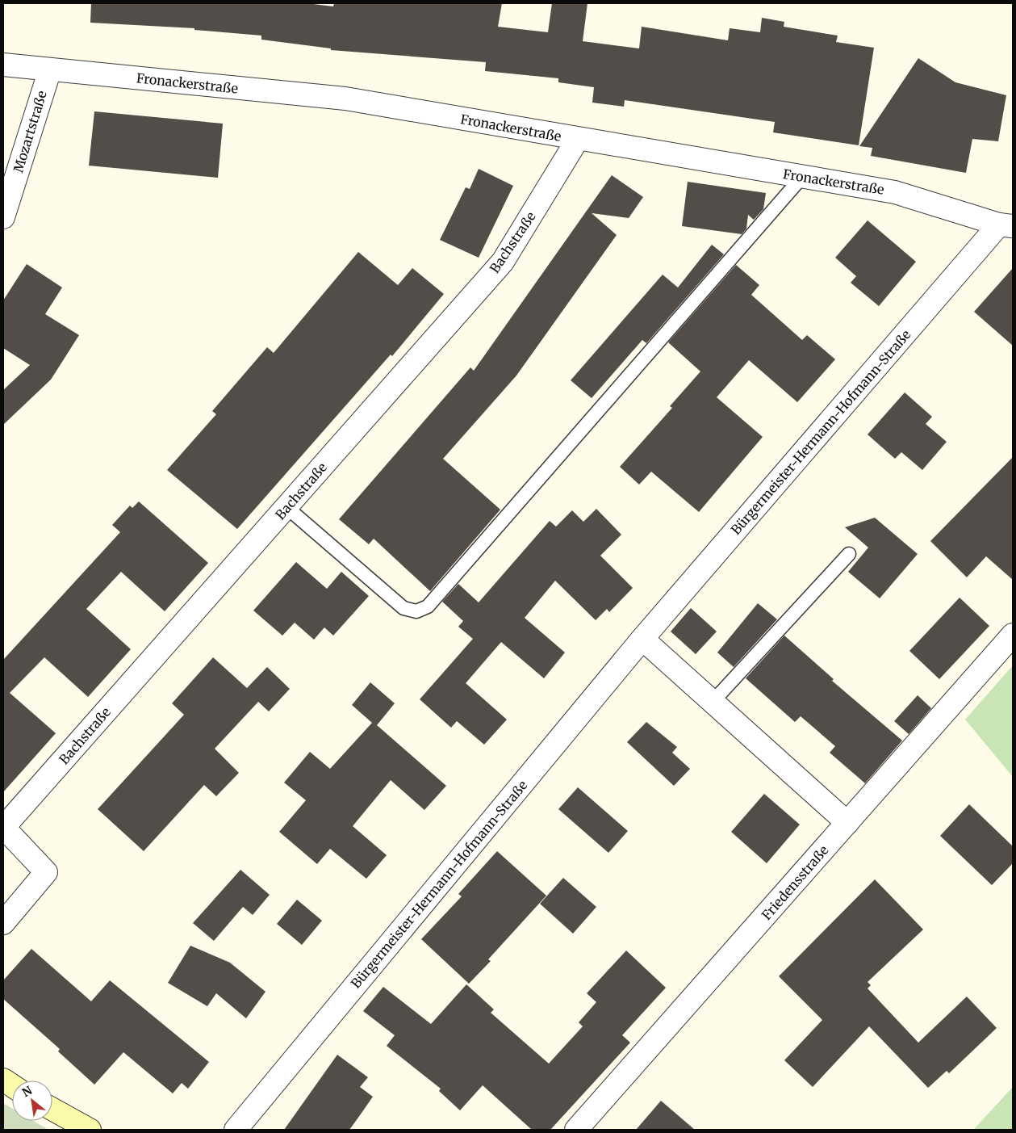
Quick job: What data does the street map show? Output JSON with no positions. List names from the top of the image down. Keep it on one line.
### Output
{"streets":{"street":["Fronackerstraße","Mozartstraße","Bachstraße","Bürgermeister-Hermann-Hofmann-Straße","Friedensstraße"]},"crossings":[["Fronackerstraße","Mozartstraße"],["Fronackerstraße","Bachstraße"],["Fronackerstraße","Bürgermeister-Hermann-Hofmann-Straße"]],"north":"top left"}
